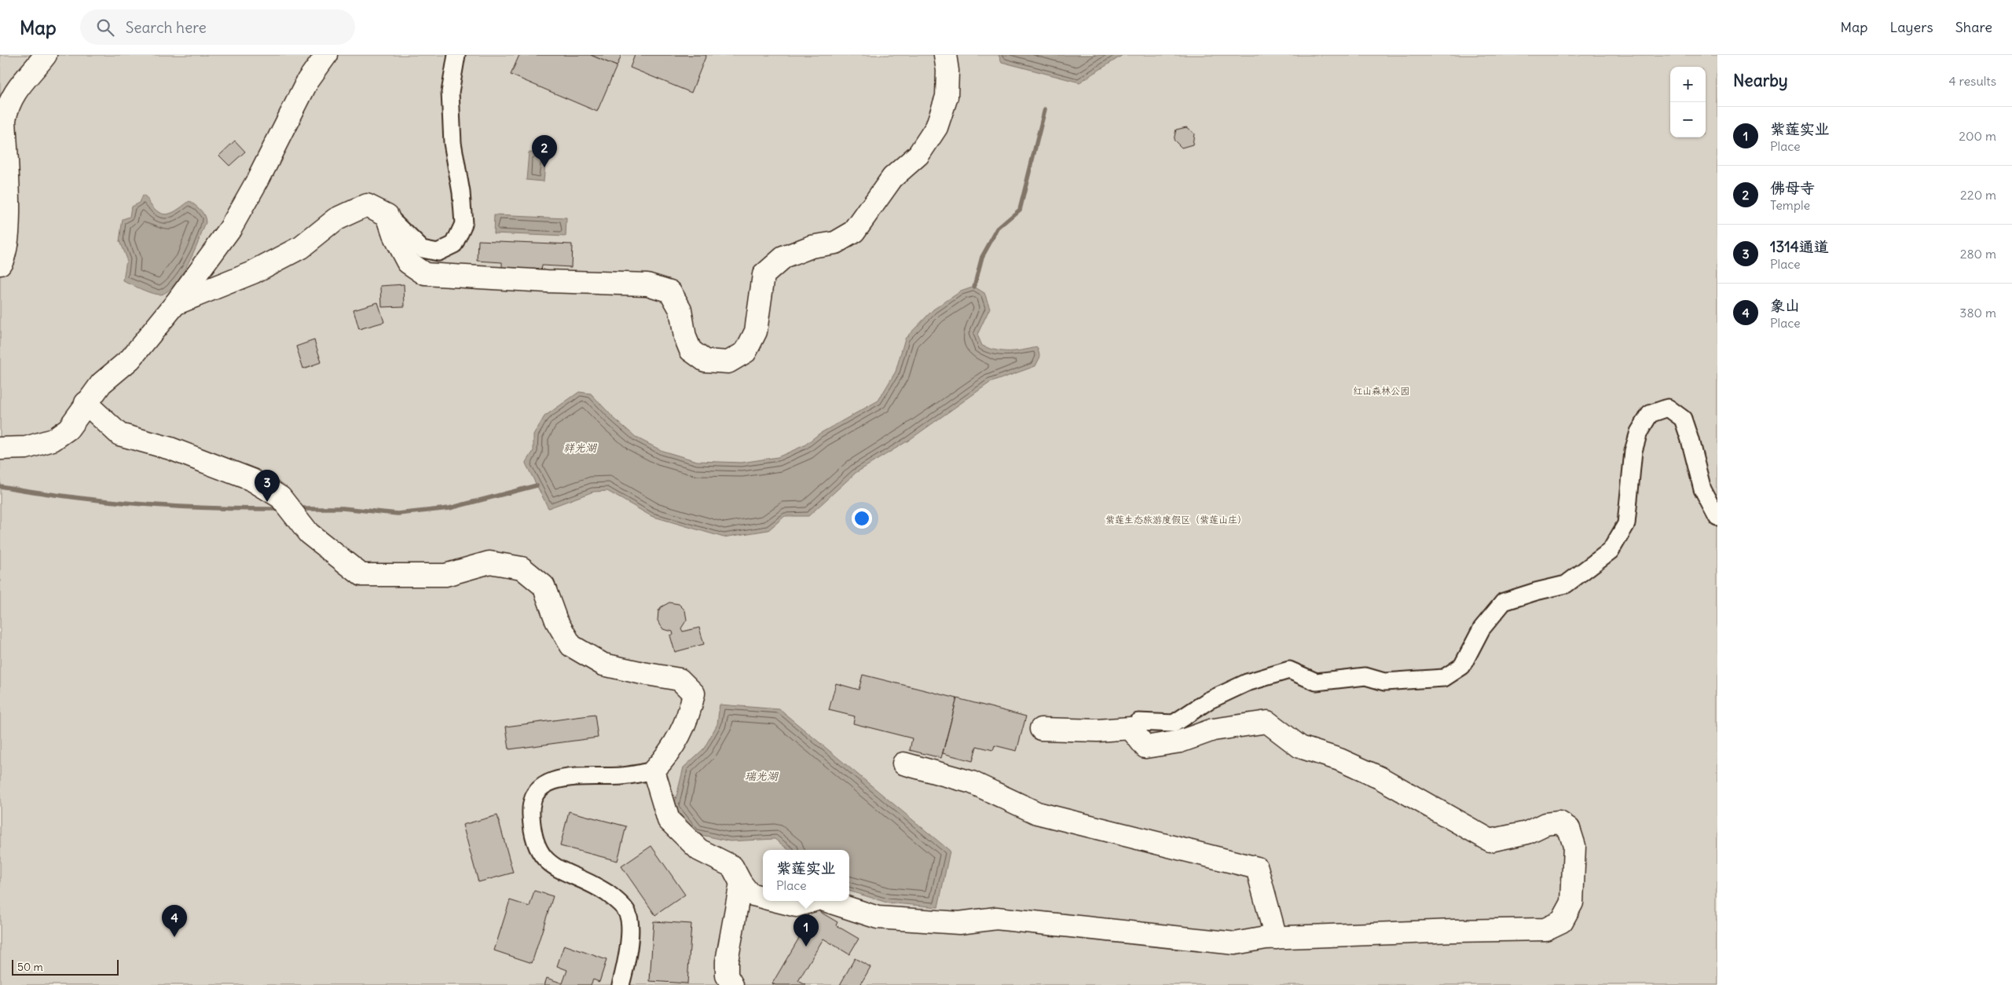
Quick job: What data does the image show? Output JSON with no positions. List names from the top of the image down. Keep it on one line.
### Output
{"water":["祥光湖","瑞光湖"],"parks":["红山森林公园","紫莲生态旅游度假区（紫莲山庄）"],"scale_bar":"50 m","page":{"header":"Map","search":"Search here","nav":["Map","Layers","Share"],"heading":["Nearby","4 results"],"map_buttons":["+","−"],"list":[{"mark":"1","name":"紫莲实业","note":"Place","value":"200 m"},{"mark":"2","name":"佛母寺","note":"Temple","value":"220 m"},{"mark":"3","name":"1314通道","note":"Place","value":"280 m"},{"mark":"4","name":"象山","note":"Place","value":"380 m"}],"pins":["2","3","4","1"],"popup":["紫莲实业","Place"],"scale":"50 m"}}
